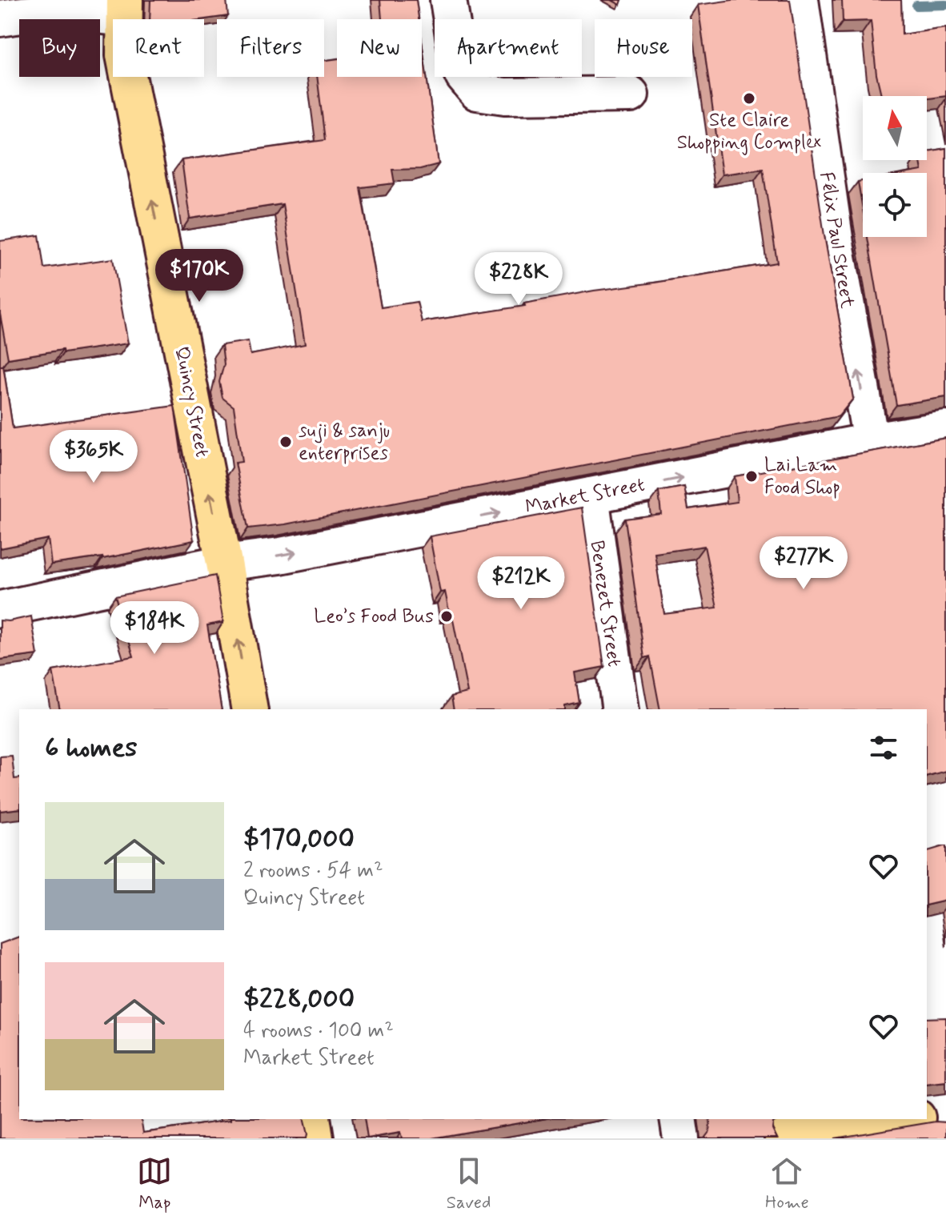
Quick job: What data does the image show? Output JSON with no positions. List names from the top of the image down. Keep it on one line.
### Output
{"streets":{"main road":["Quincy Street"],"street":["Félix Paul Street","Market Street","Benezet Street"]},"crossings":[["Félix Paul Street","Market Street"],["Quincy Street","Market Street"],["Market Street","Benezet Street"]],"one_way":["Félix Paul Street","Quincy Street","Market Street"],"places":["Ste Claire Shopping Complex","suji & sanju enterprises","Lai Lam Food Shop","Leo’s Food Bus"],"north":"top","page":{"chip":["Buy","Rent","Filters","New","Apartment","House"],"price":["$170K","$228K","$365K","$277K","$212K","$184K"],"heading":"6 homes","list":[{"name":"$170,000","note":"2 rooms · 54 m² · Quincy Street"},{"name":"$228,000","note":"4 rooms · 100 m² · Market Street"}],"tabs":["Map","Saved","Home"]}}
